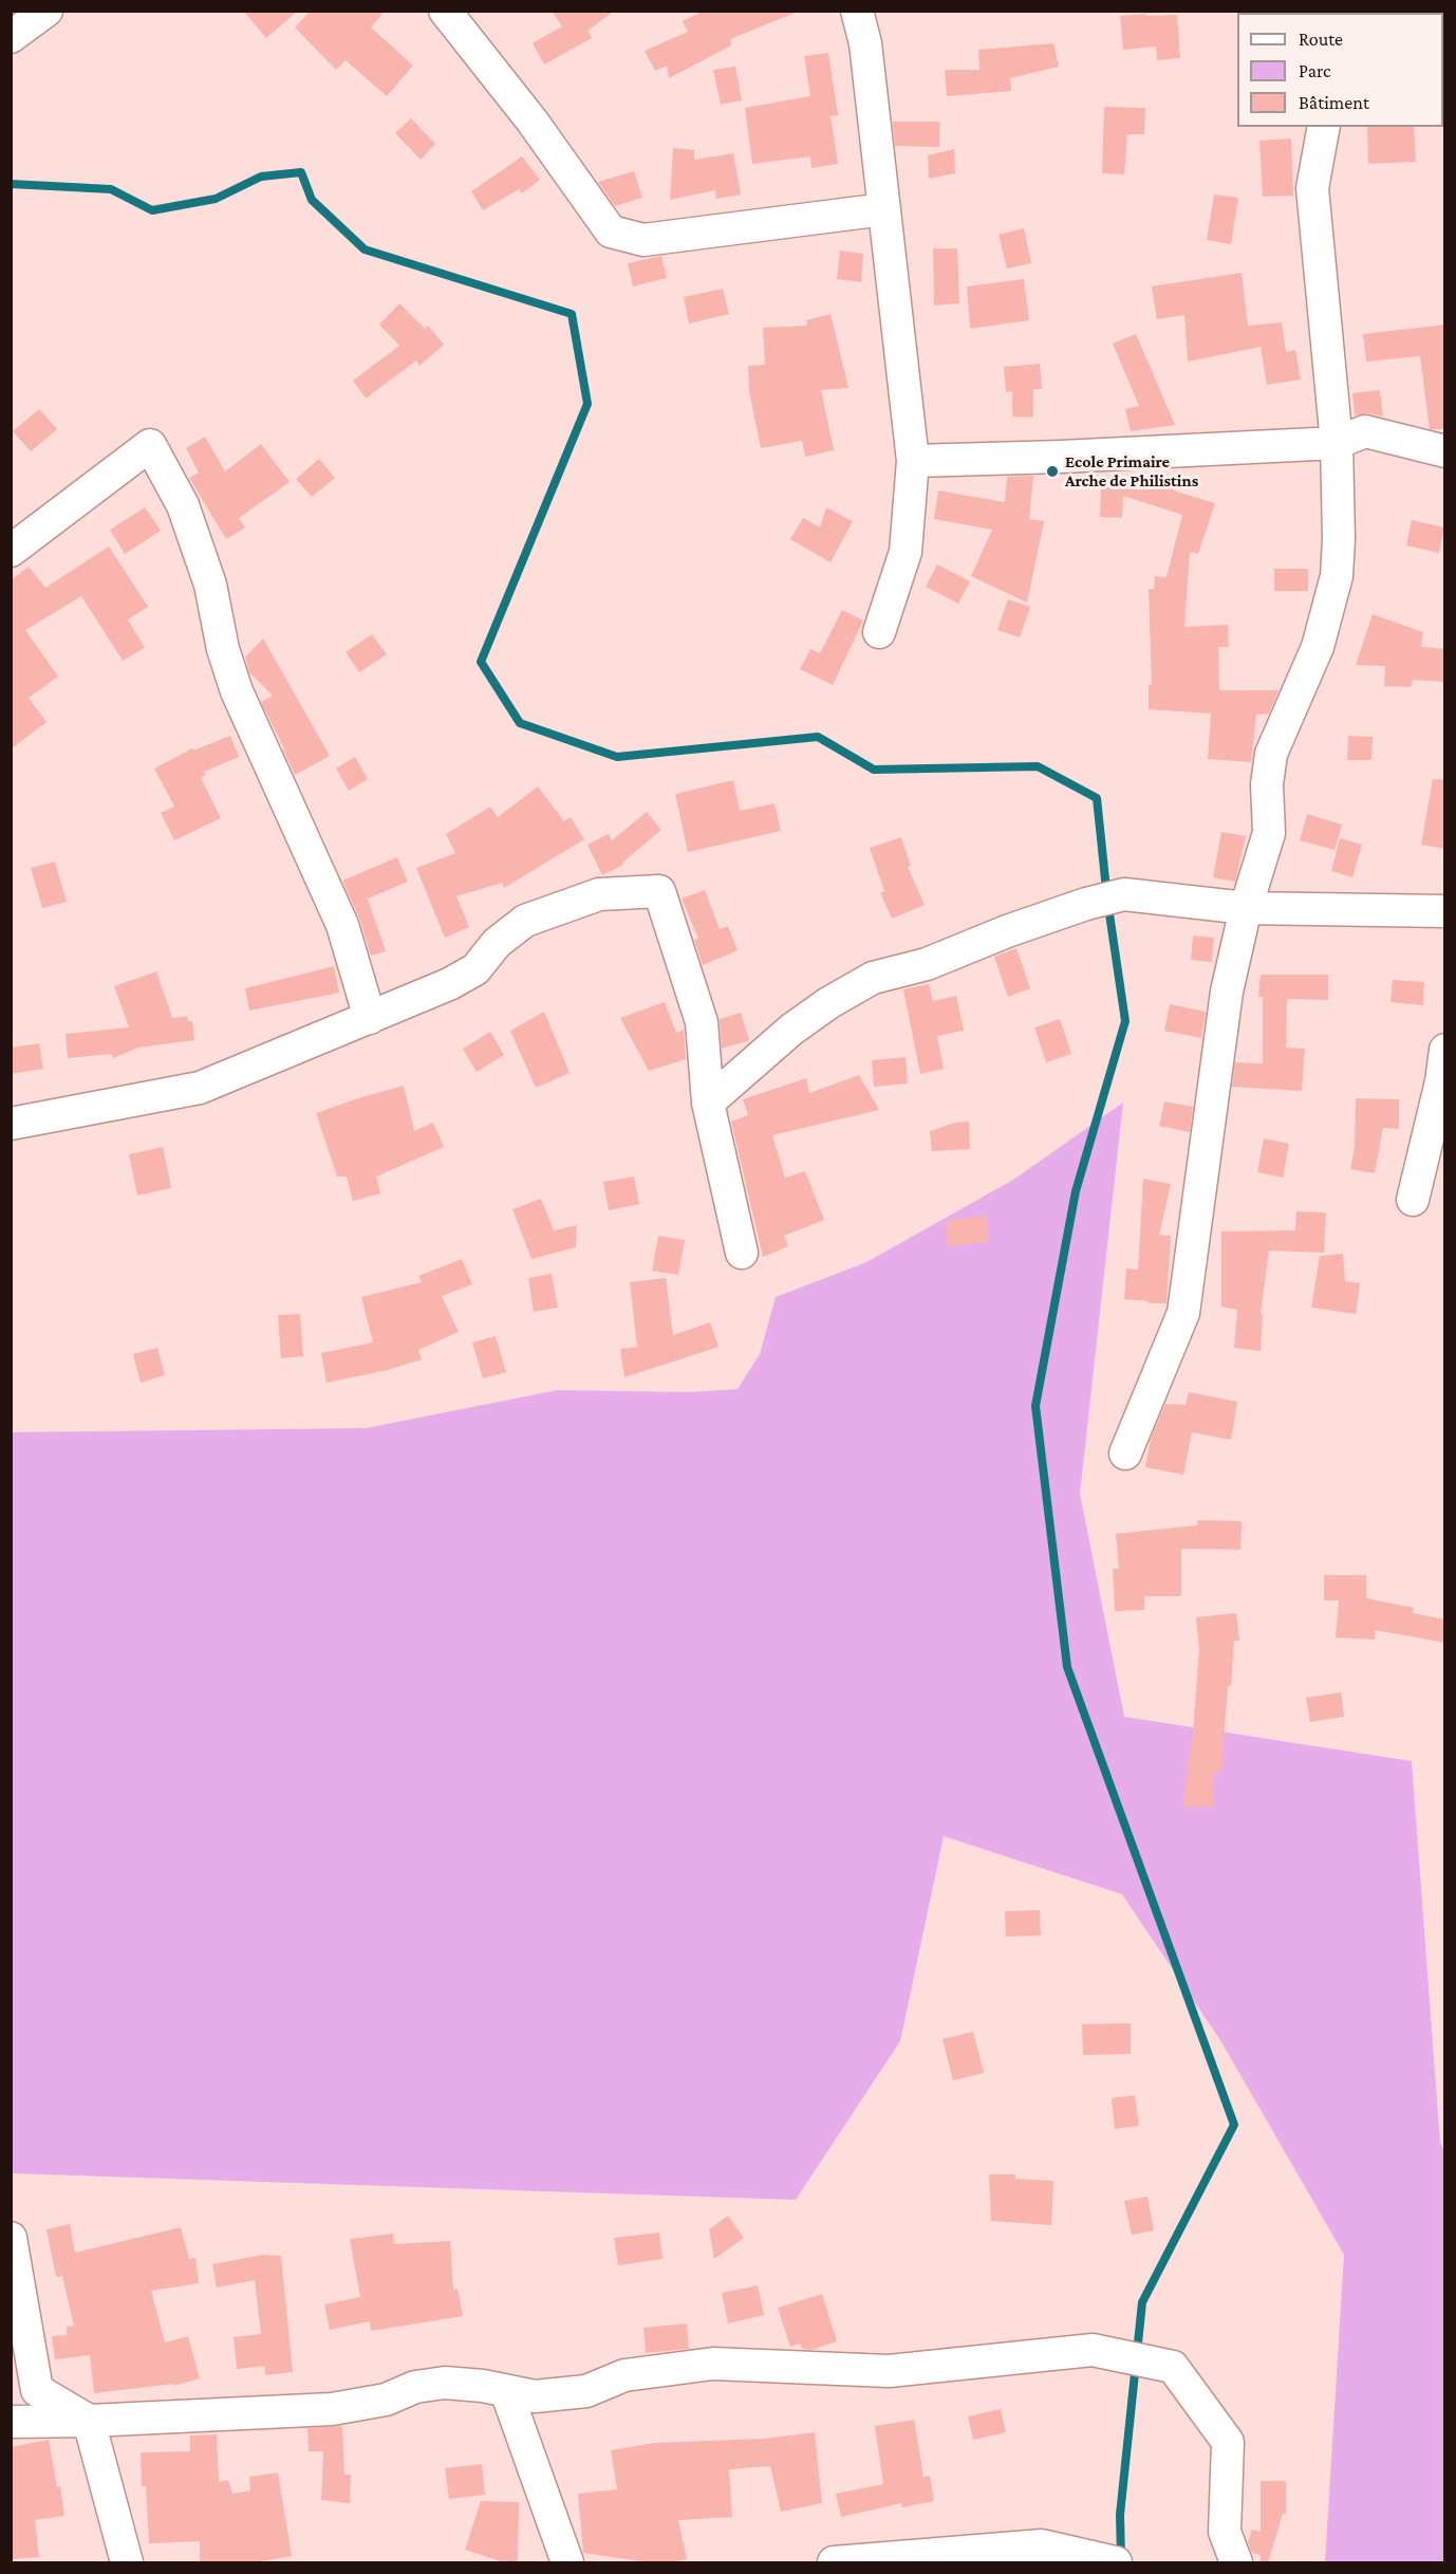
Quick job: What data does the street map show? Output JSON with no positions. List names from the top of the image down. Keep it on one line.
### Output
{"places":["Ecole Primaire Arche de Philistins"],"legend":["Route","Parc","Bâtiment"]}
